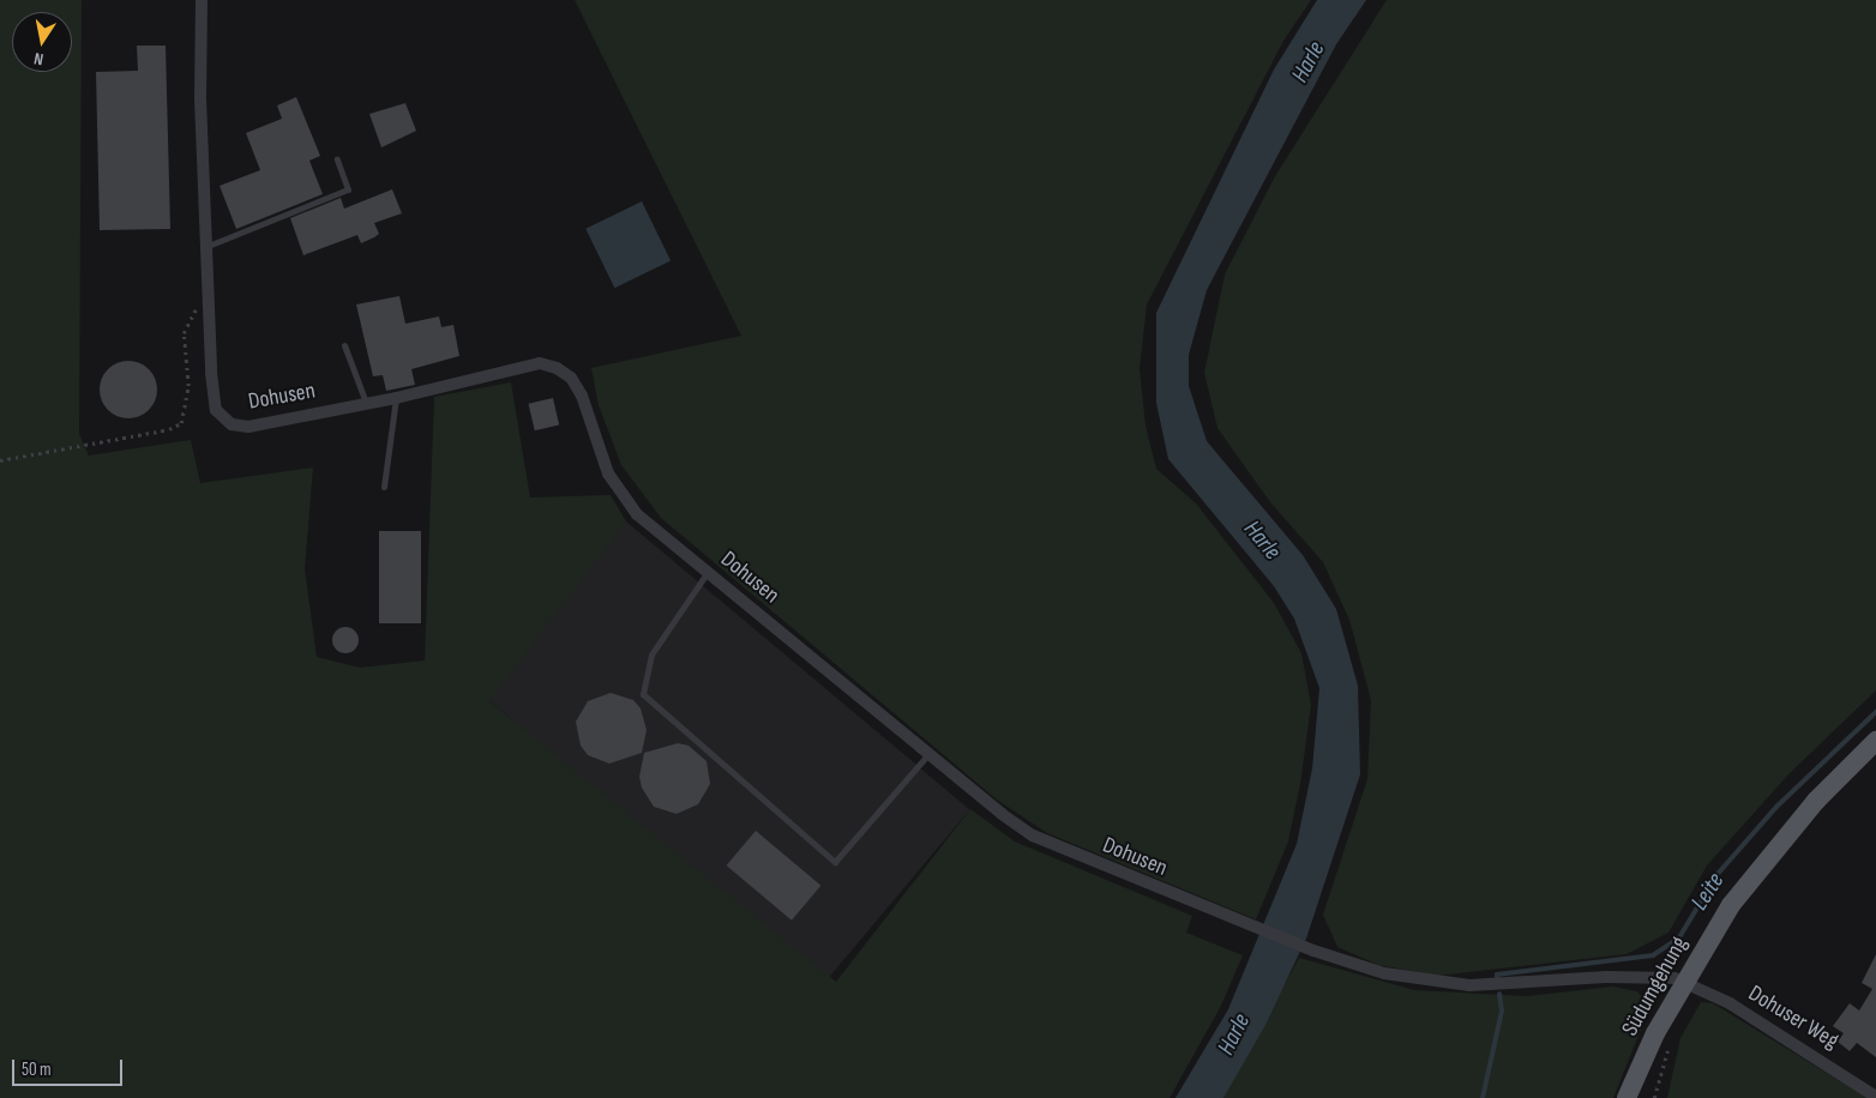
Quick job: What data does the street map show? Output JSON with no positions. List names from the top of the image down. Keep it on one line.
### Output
{"streets":{"main road":["Südumgehung"],"street":["Dohusen","Dohuser Weg"]},"crossings":[["Dohusen","Südumgehung"],["Dohusen","Dohuser Weg"],["Südumgehung","Dohuser Weg"]],"water":["Harle","Leite"],"scale_bar":"50 m","north":"bottom"}
